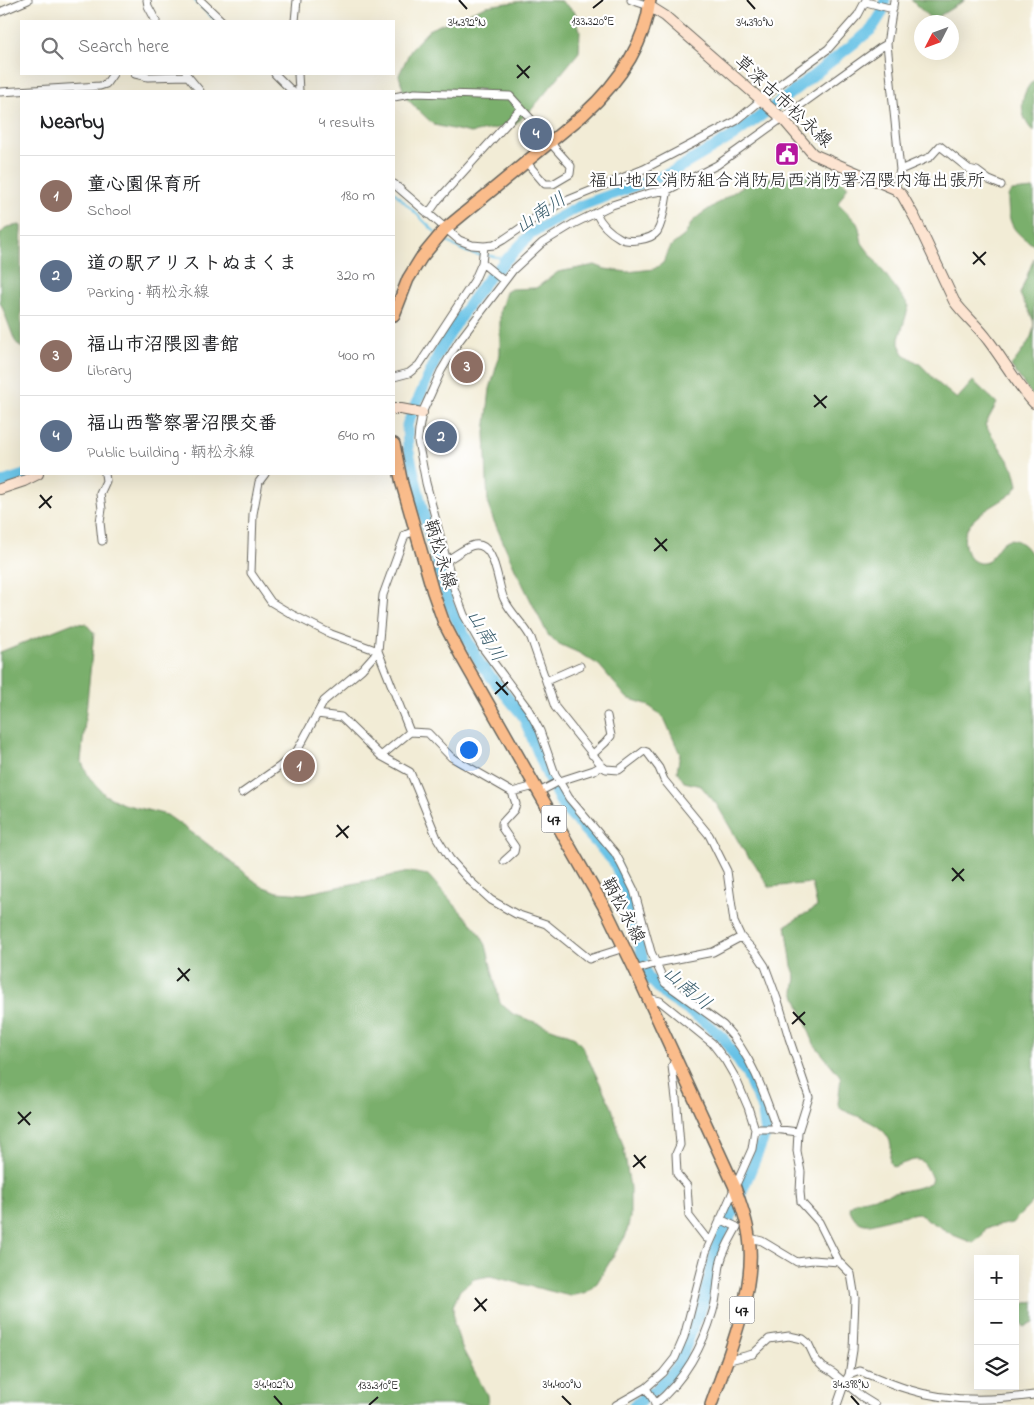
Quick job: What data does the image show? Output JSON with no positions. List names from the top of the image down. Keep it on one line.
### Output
{"streets":{"main road":["草深古市松永線","鞆松永線","47"]},"water":["山南川"],"places":{"public building":["福山地区消防組合消防局西消防署沼隈内海出張所"]},"north":"bottom left","page":{"search":"Search here","heading":["Nearby","4 results"],"pins":["4","3","2","1"],"list":[{"mark":"1","name":"童心園保育所","note":"School","value":"180 m"},{"mark":"2","name":"道の駅アリストぬまくま","note":"Parking · 鞆松永線","value":"320 m"},{"mark":"3","name":"福山市沼隈図書館","note":"Library","value":"400 m"},{"mark":"4","name":"福山西警察署沼隈交番","note":"Public building · 鞆松永線","value":"640 m"}],"map_buttons":["+","−"]},"coordinates":["133.320°E","34.392°N","34.390°N","34.402°N","34.400°N","34.398°N","133.310°E"]}
